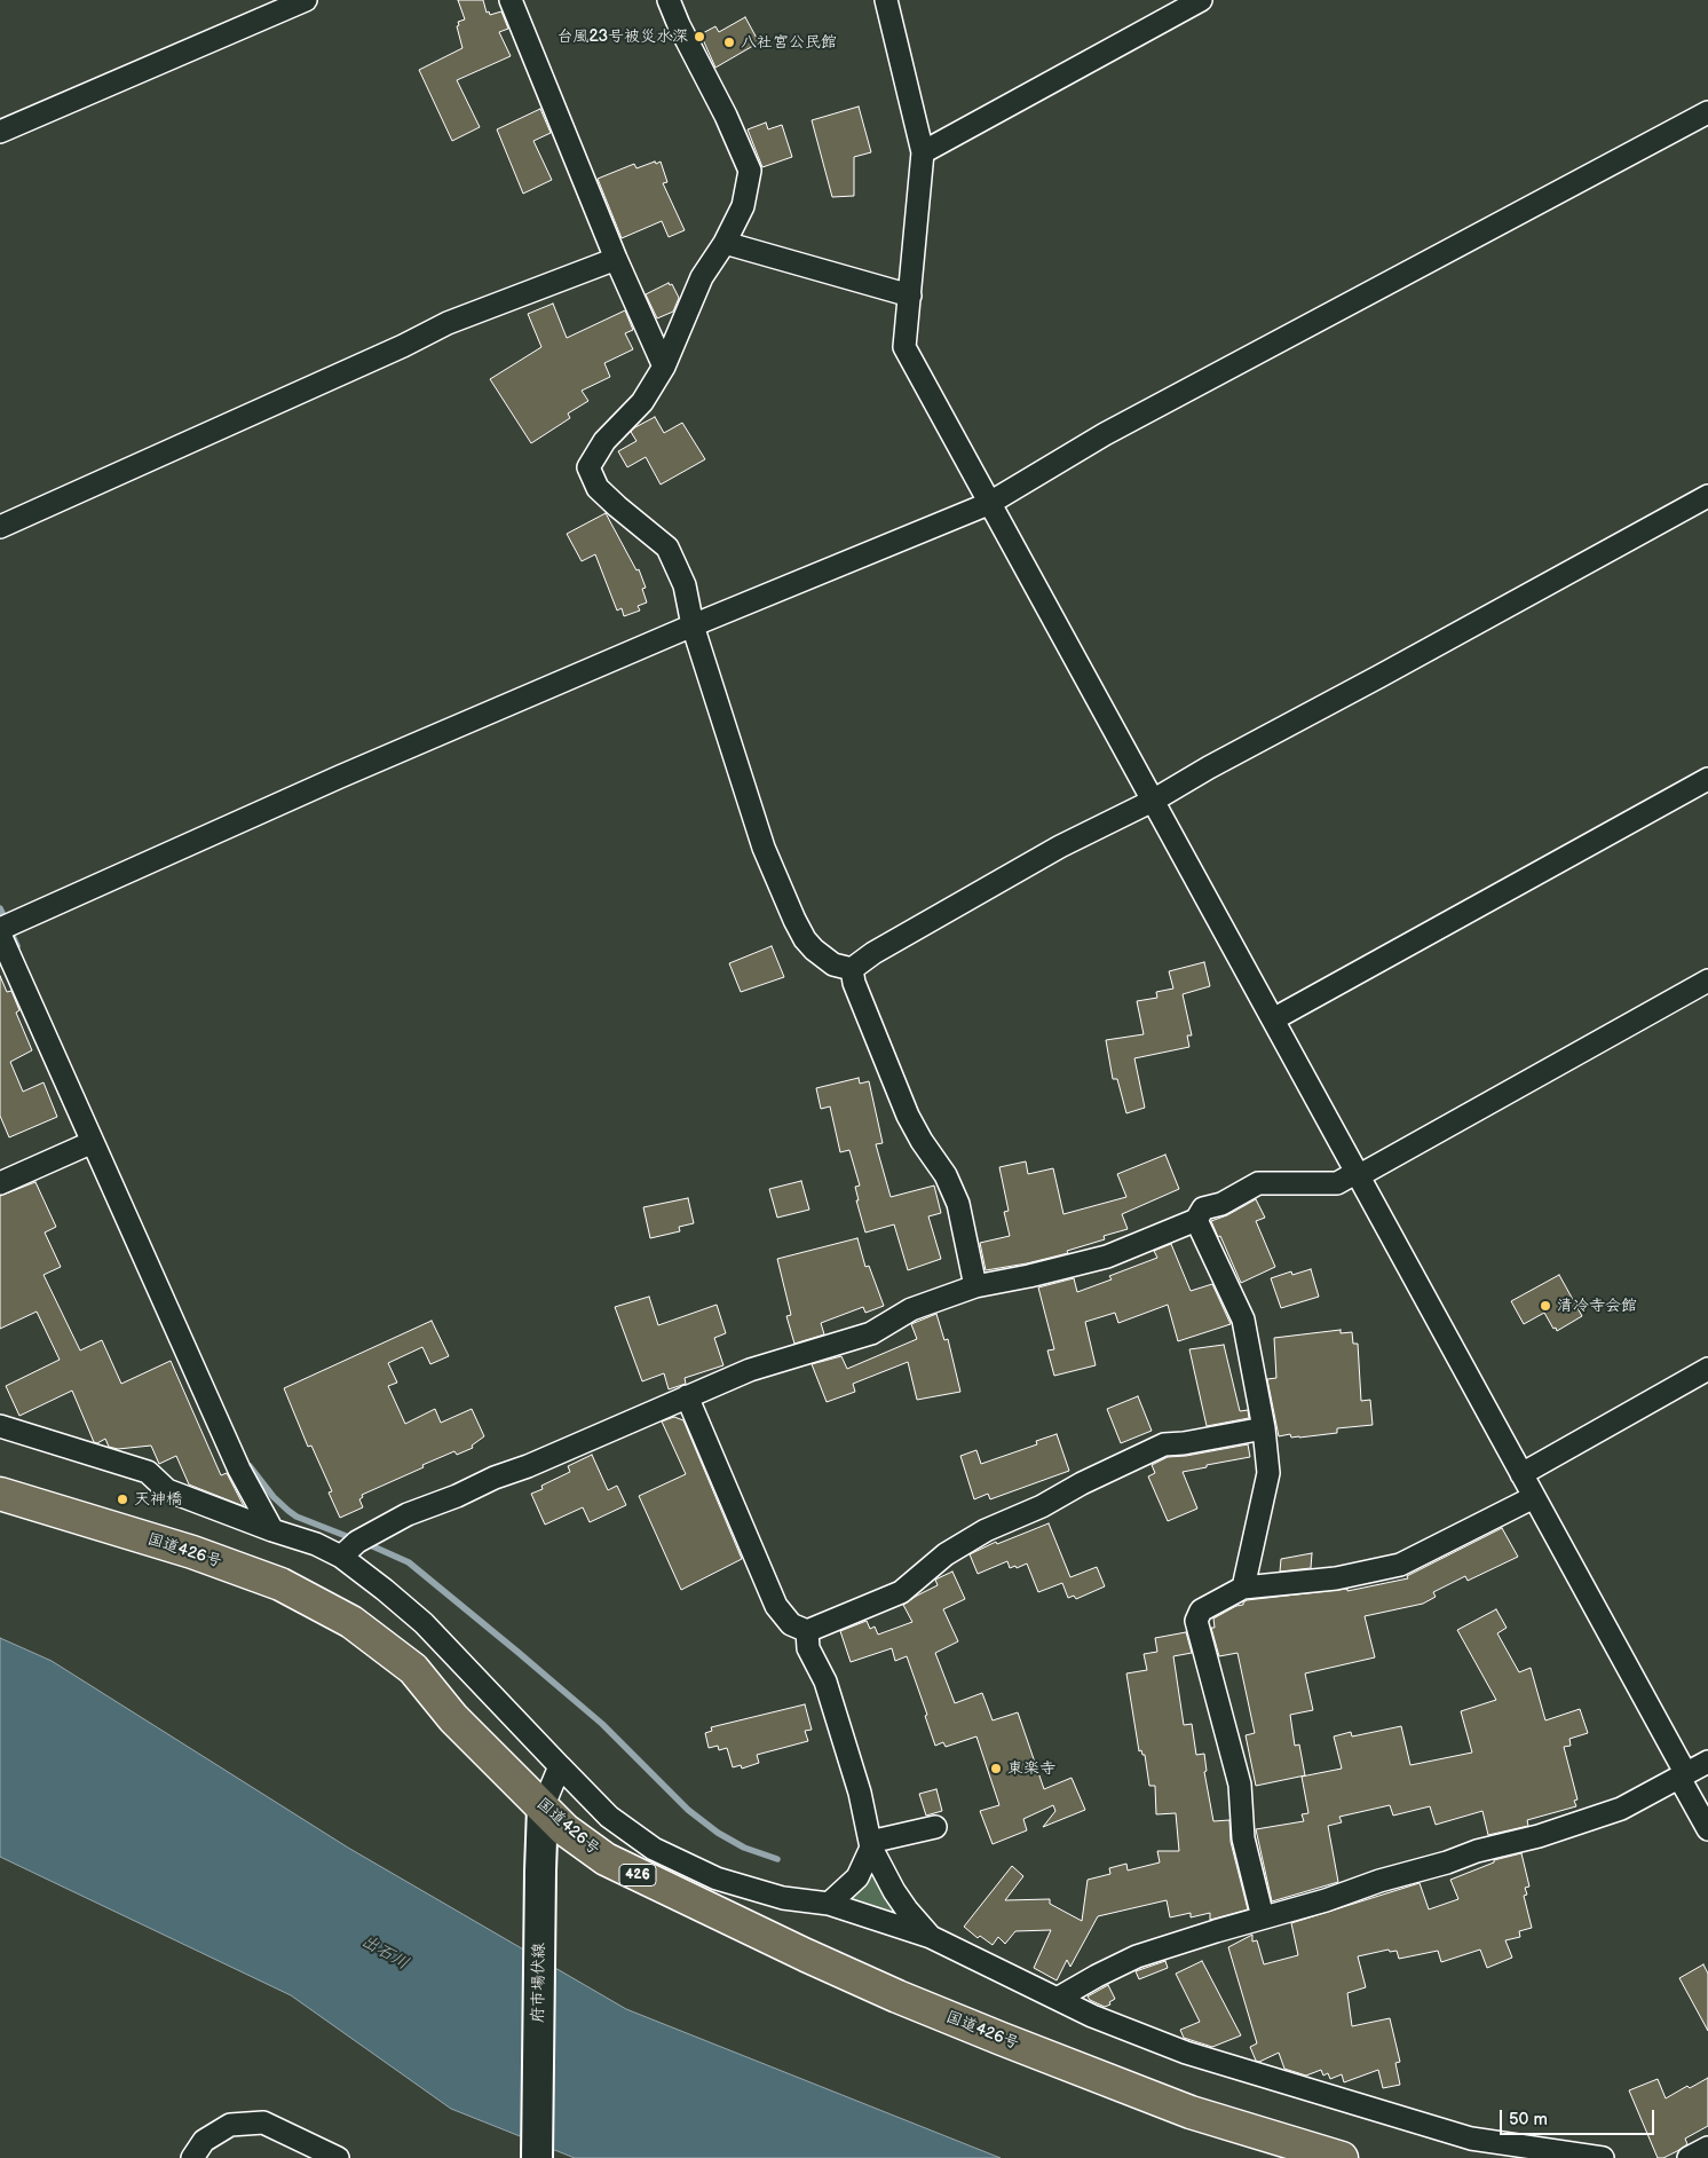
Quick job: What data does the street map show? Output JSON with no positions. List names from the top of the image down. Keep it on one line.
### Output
{"streets":{"highway":["国道426号","426"],"main road":["府市場伏線"]},"crossings":[["国道426号","府市場伏線"]],"water":["出石川"],"places":["台風23号被災水深","八社宮公民館","清冷寺会館","天神橋","東楽寺"],"scale_bar":"50 m"}
